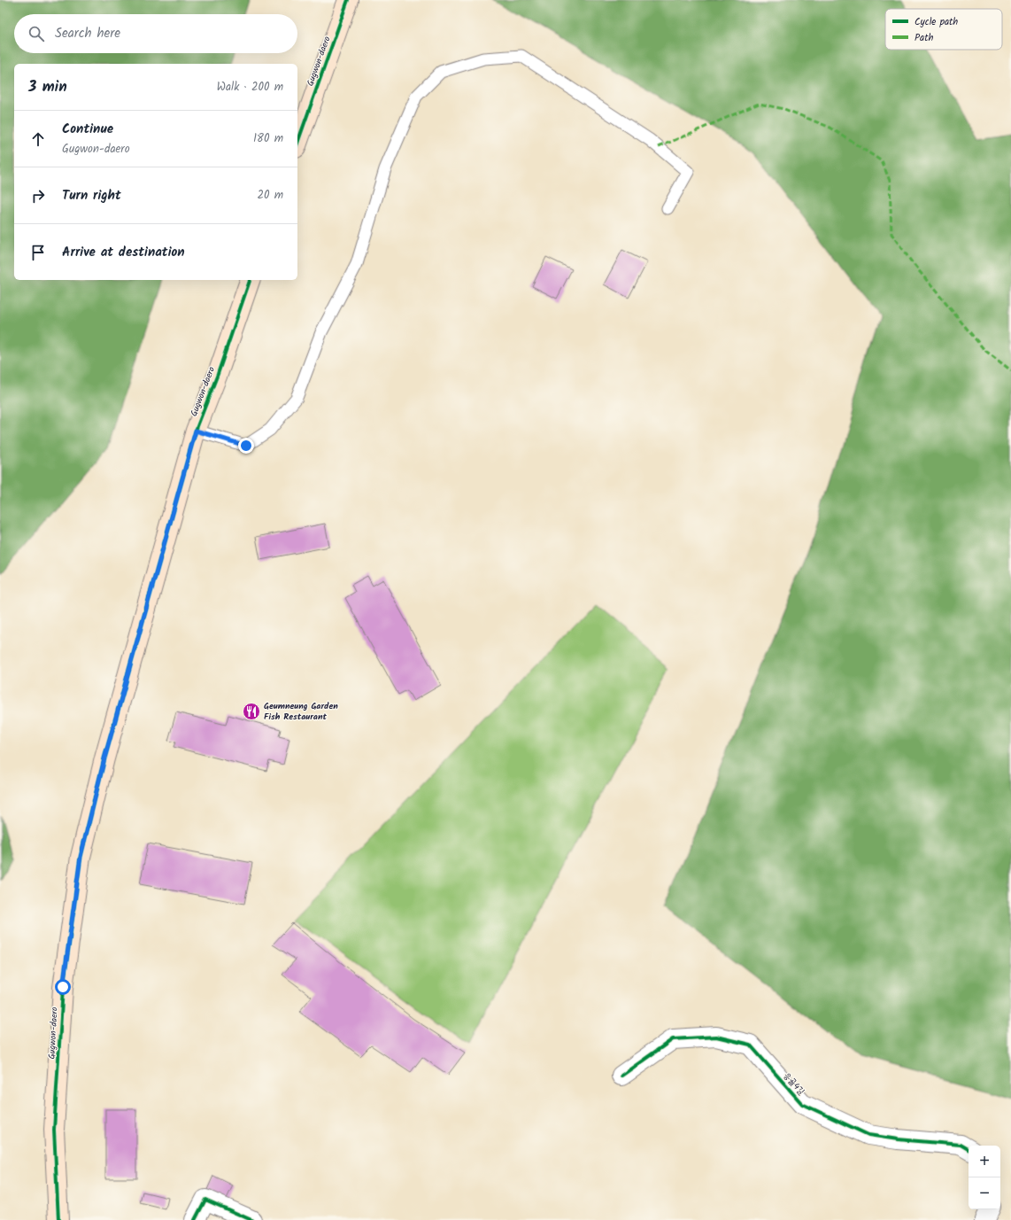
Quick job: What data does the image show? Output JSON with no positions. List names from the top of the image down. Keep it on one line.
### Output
{"streets":{"street":["Gugwon-daero","응골4길"]},"places":{"restaurant":["Geumneung Garden Fish Restaurant"]},"legend":["Cycle path","Path"],"page":{"search":"Search here","heading":["3 min","Walk · 200 m"],"list":[["Continue","Gugwon-daero","180 m"],["Turn right","20 m"],"Arrive at destination"],"map_buttons":["+","−"]}}
